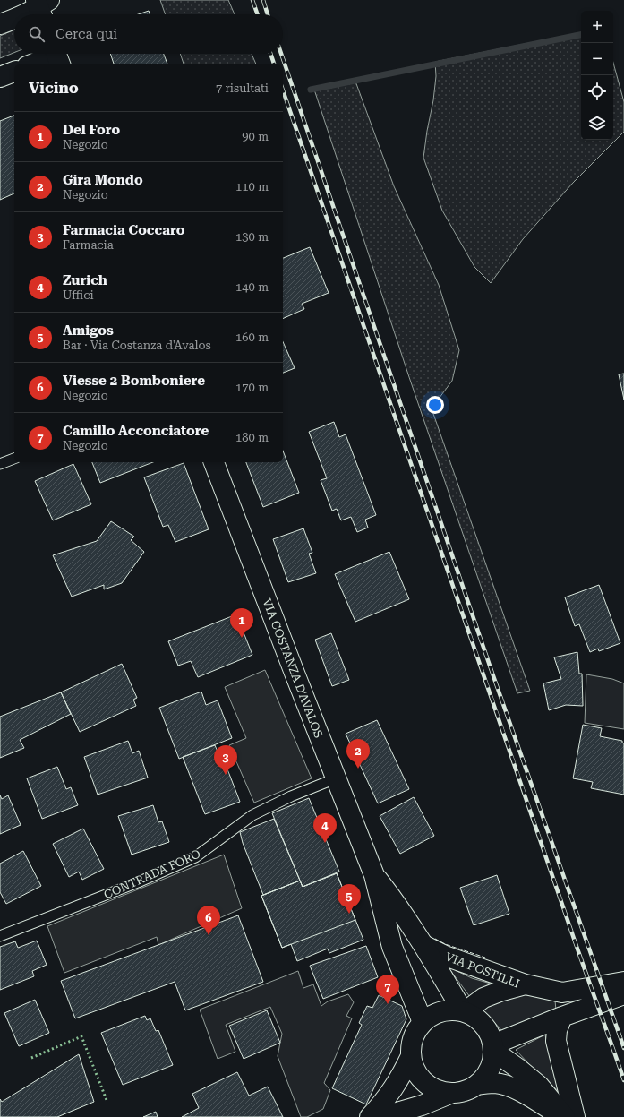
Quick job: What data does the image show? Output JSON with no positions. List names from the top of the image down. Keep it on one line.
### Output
{"streets":{"main road":["VIA COSTANZA D'AVALOS","VIA POSTILLI"],"lane":["CONTRADA FORO"]},"crossings":[["VIA COSTANZA D'AVALOS","CONTRADA FORO"],["VIA COSTANZA D'AVALOS","VIA POSTILLI"]],"page":{"map_buttons":["+","−"],"search":"Cerca qui","heading":["Vicino","7 risultati"],"list":[{"mark":"1","name":"Del Foro","note":"Negozio","value":"90 m"},{"mark":"2","name":"Gira Mondo","note":"Negozio","value":"110 m"},{"mark":"3","name":"Farmacia Coccaro","note":"Farmacia","value":"130 m"},{"mark":"4","name":"Zurich","note":"Uffici","value":"140 m"},{"mark":"5","name":"Amigos","note":"Bar · Via Costanza d'Avalos","value":"160 m"},{"mark":"6","name":"Viesse 2 Bomboniere","note":"Negozio","value":"170 m"},{"mark":"7","name":"Camillo Acconciatore","note":"Negozio","value":"180 m"}],"pins":["1","2","3","4","5","6","7"]}}
